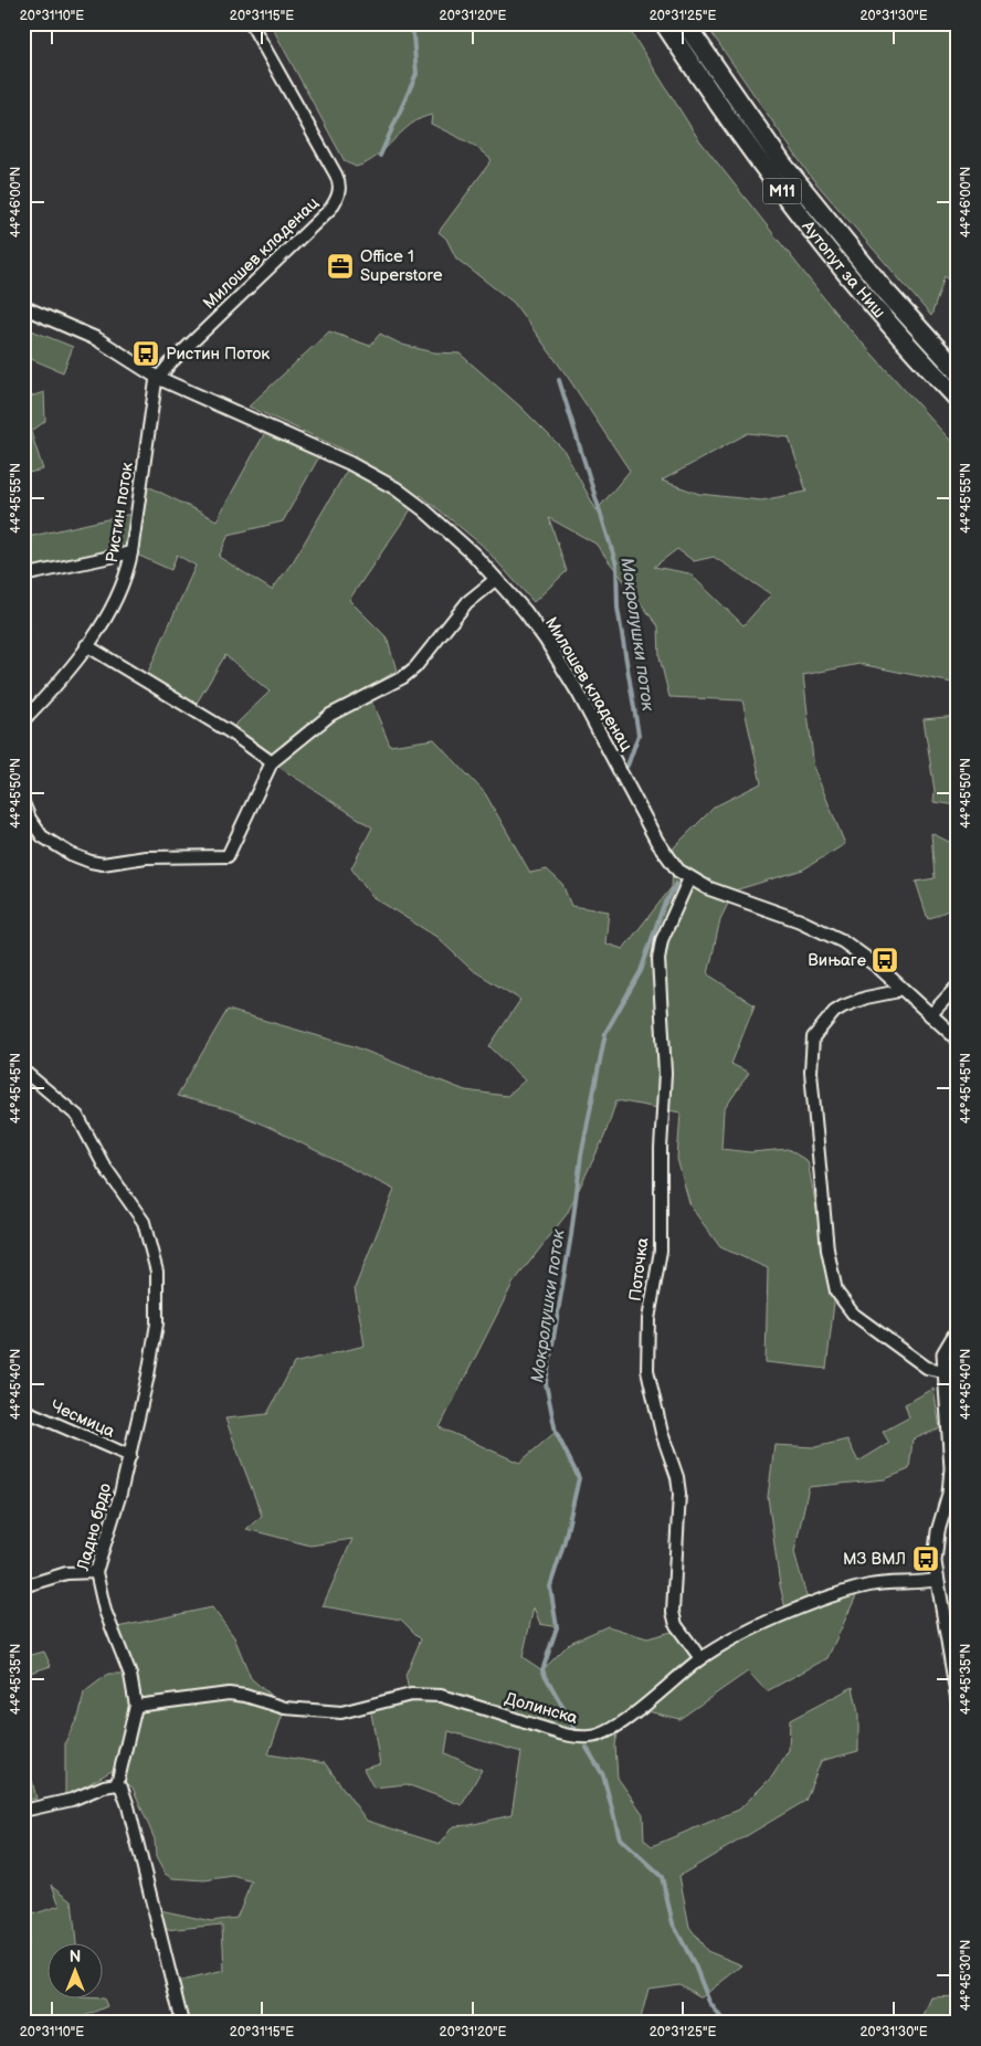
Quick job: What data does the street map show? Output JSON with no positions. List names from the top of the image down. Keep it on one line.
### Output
{"streets":{"highway":["M11","Аутопут за Ниш"],"street":["Милошев кладенац","Ристин поток","Поточка","Чесмица","Ладно брдо","Долинска"]},"crossings":[["Милошев кладенац","Ристин поток"],["Милошев кладенац","Поточка"],["Поточка","Долинска"],["Чесмица","Ладно брдо"],["Ладно брдо","Долинска"]],"water":["Мокролушки поток"],"places":{"office":["Office 1 Superstore"],"bus stop":["Ристин Поток","Вињаге","МЗ ВМЛ"]},"north":"top","coordinates":["20°31'10\"E","20°31'15\"E","20°31'20\"E","20°31'25\"E","20°31'30\"E","44°46'00\"N","44°45'55\"N","44°45'50\"N","44°45'45\"N","44°45'40\"N","44°45'35\"N","44°45'30\"N"]}
